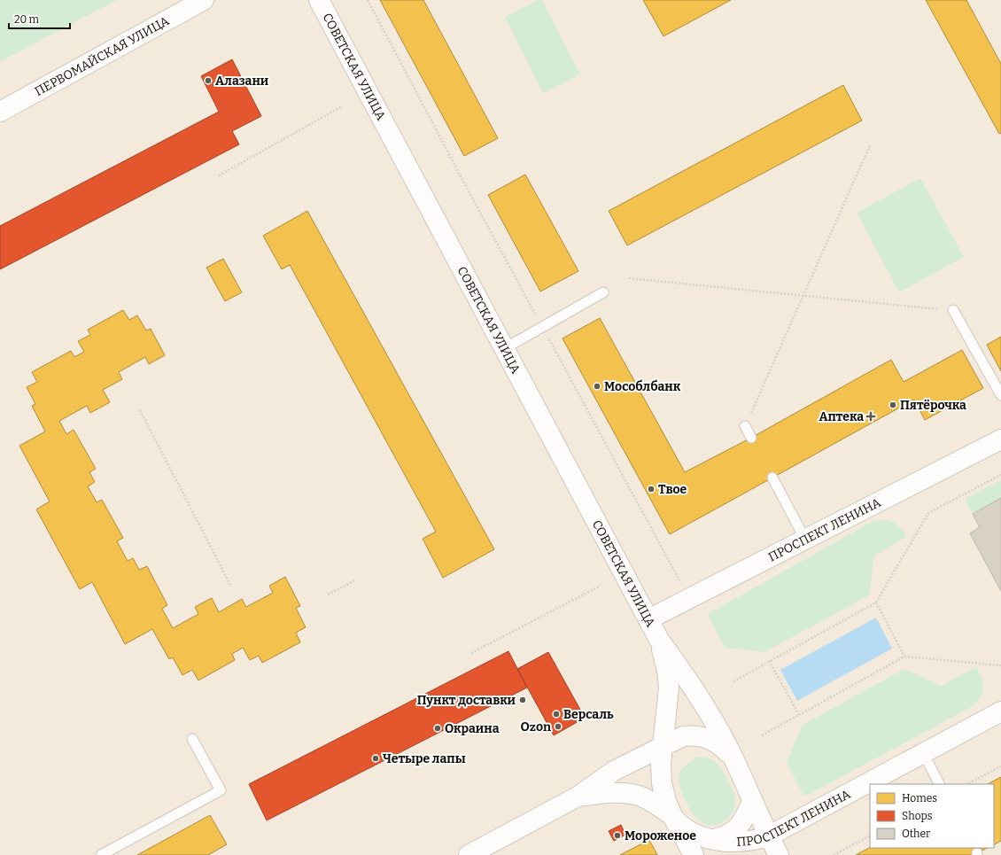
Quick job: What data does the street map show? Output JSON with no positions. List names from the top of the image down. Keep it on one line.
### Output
{"streets":{"main road":["ПЕРВОМАЙСКАЯ УЛИЦА","СОВЕТСКАЯ УЛИЦА","ПРОСПЕКТ ЛЕНИНА"]},"crossings":[["СОВЕТСКАЯ УЛИЦА","ПРОСПЕКТ ЛЕНИНА"]],"places":{"other":["Алазани","Мособлбанк","Пятёрочка","Твое","Пункт доставки","Версаль","Ozon","Окраина","Четыре лапы","Мороженое"],"health":["Аптека"]},"legend":["Homes","Shops","Other"],"scale_bar":"20 m"}
